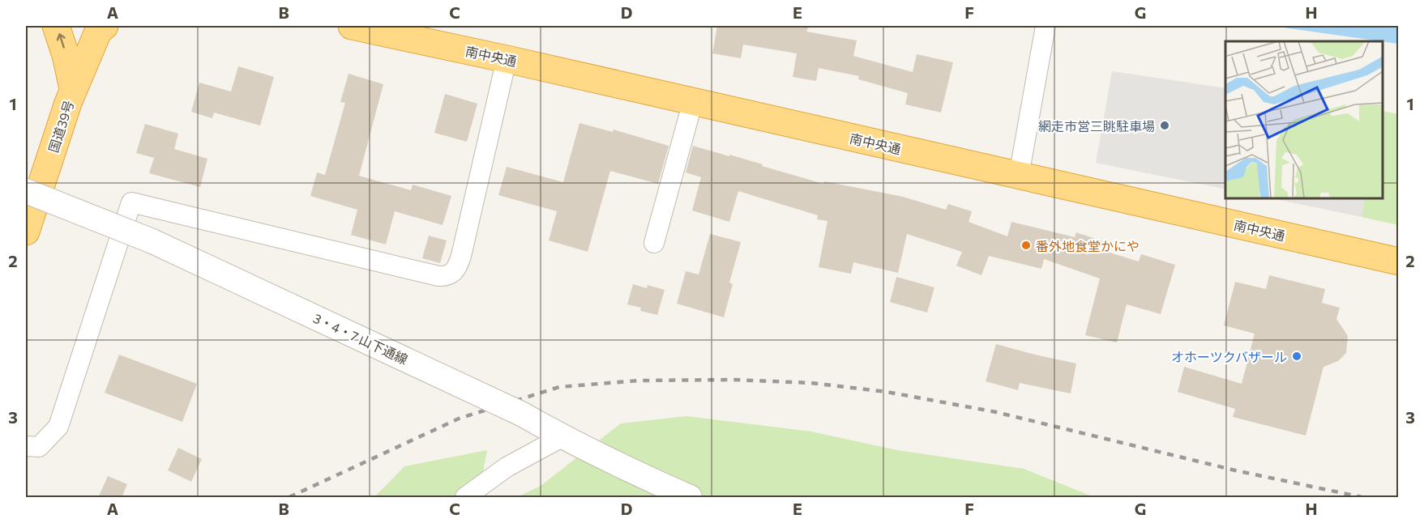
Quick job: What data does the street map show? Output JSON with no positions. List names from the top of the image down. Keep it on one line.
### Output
{"streets":{"highway":["南中央通","国道39号"],"street":["3・4・7 山下通線"]},"places":["網走市営三眺駐車場","番外地食堂かにや","オホーツクバザール"],"grid":{"columns":["A","B","C","D","E","F","G","H"],"rows":["1","2","3"]}}
